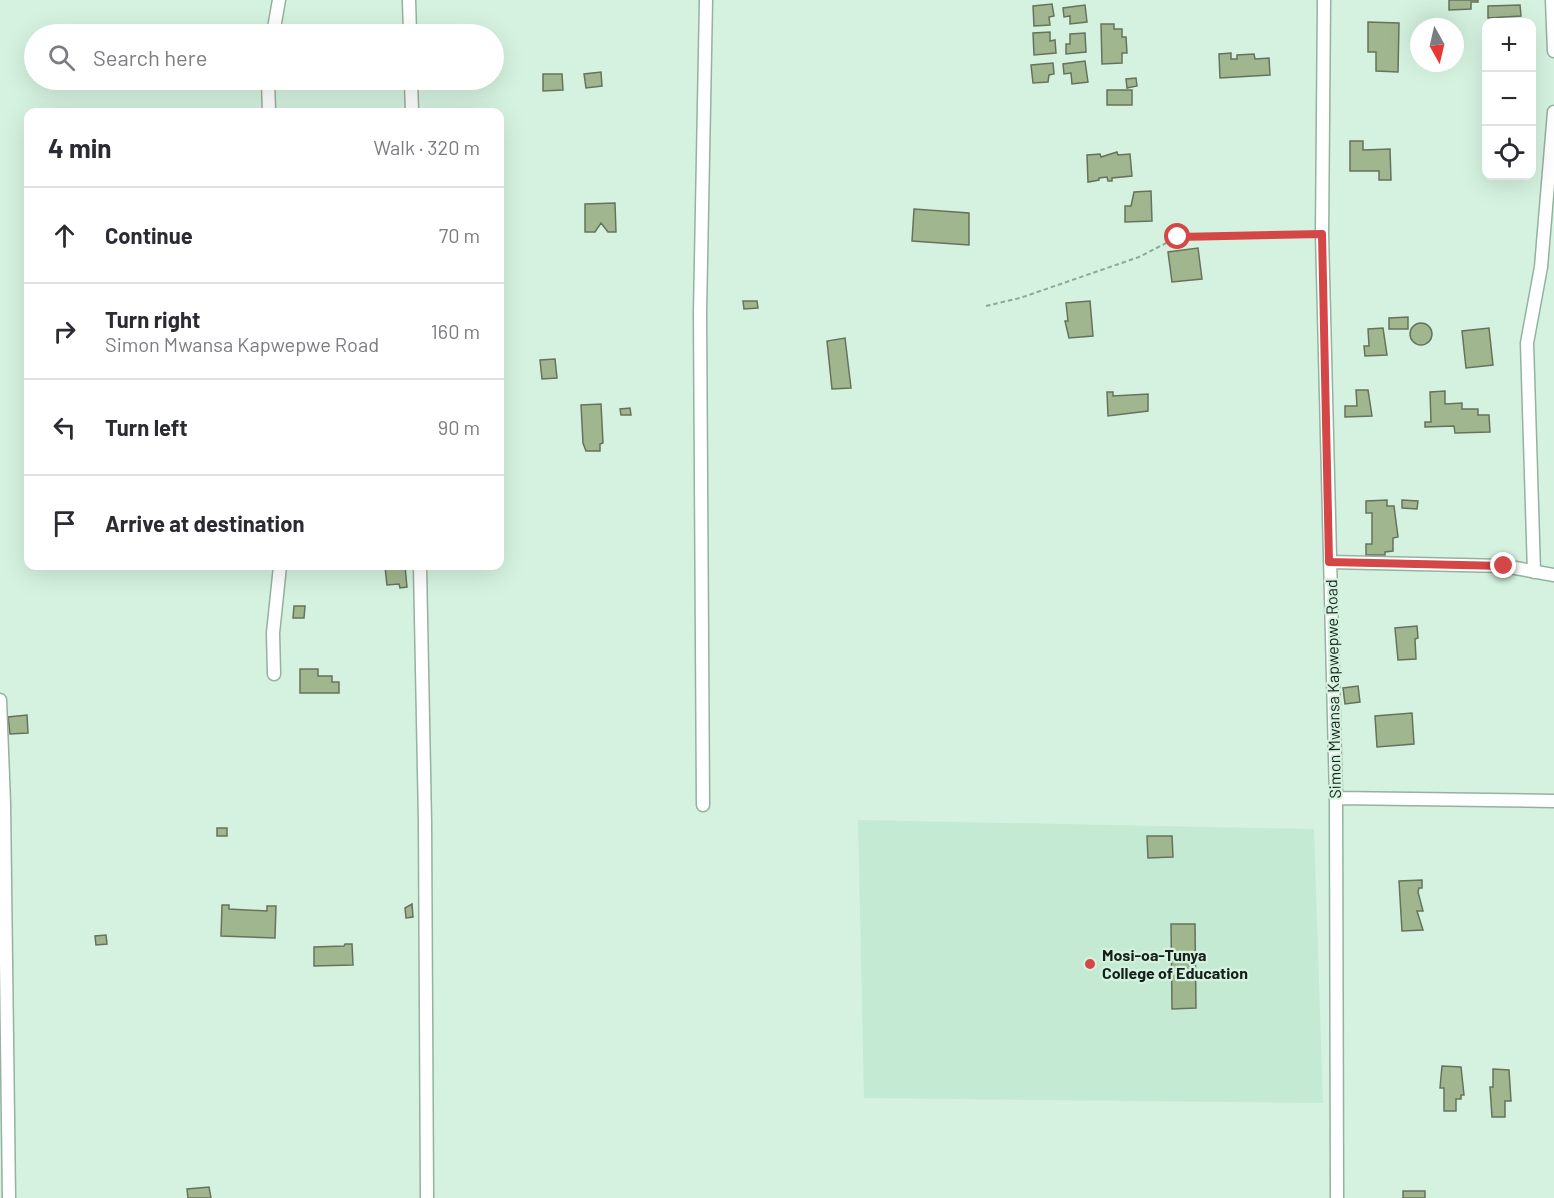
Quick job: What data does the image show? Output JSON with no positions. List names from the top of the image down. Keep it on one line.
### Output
{"streets":{"street":["Simon Mwansa Kapwepwe Road"]},"places":["Mosi-oa-Tunya College of Education"],"north":"bottom","page":{"map_buttons":["+","−"],"search":"Search here","heading":["4 min","Walk · 320 m"],"list":[["Continue","70 m"],["Turn right","Simon Mwansa Kapwepwe Road","160 m"],["Turn left","90 m"],"Arrive at destination"]}}
